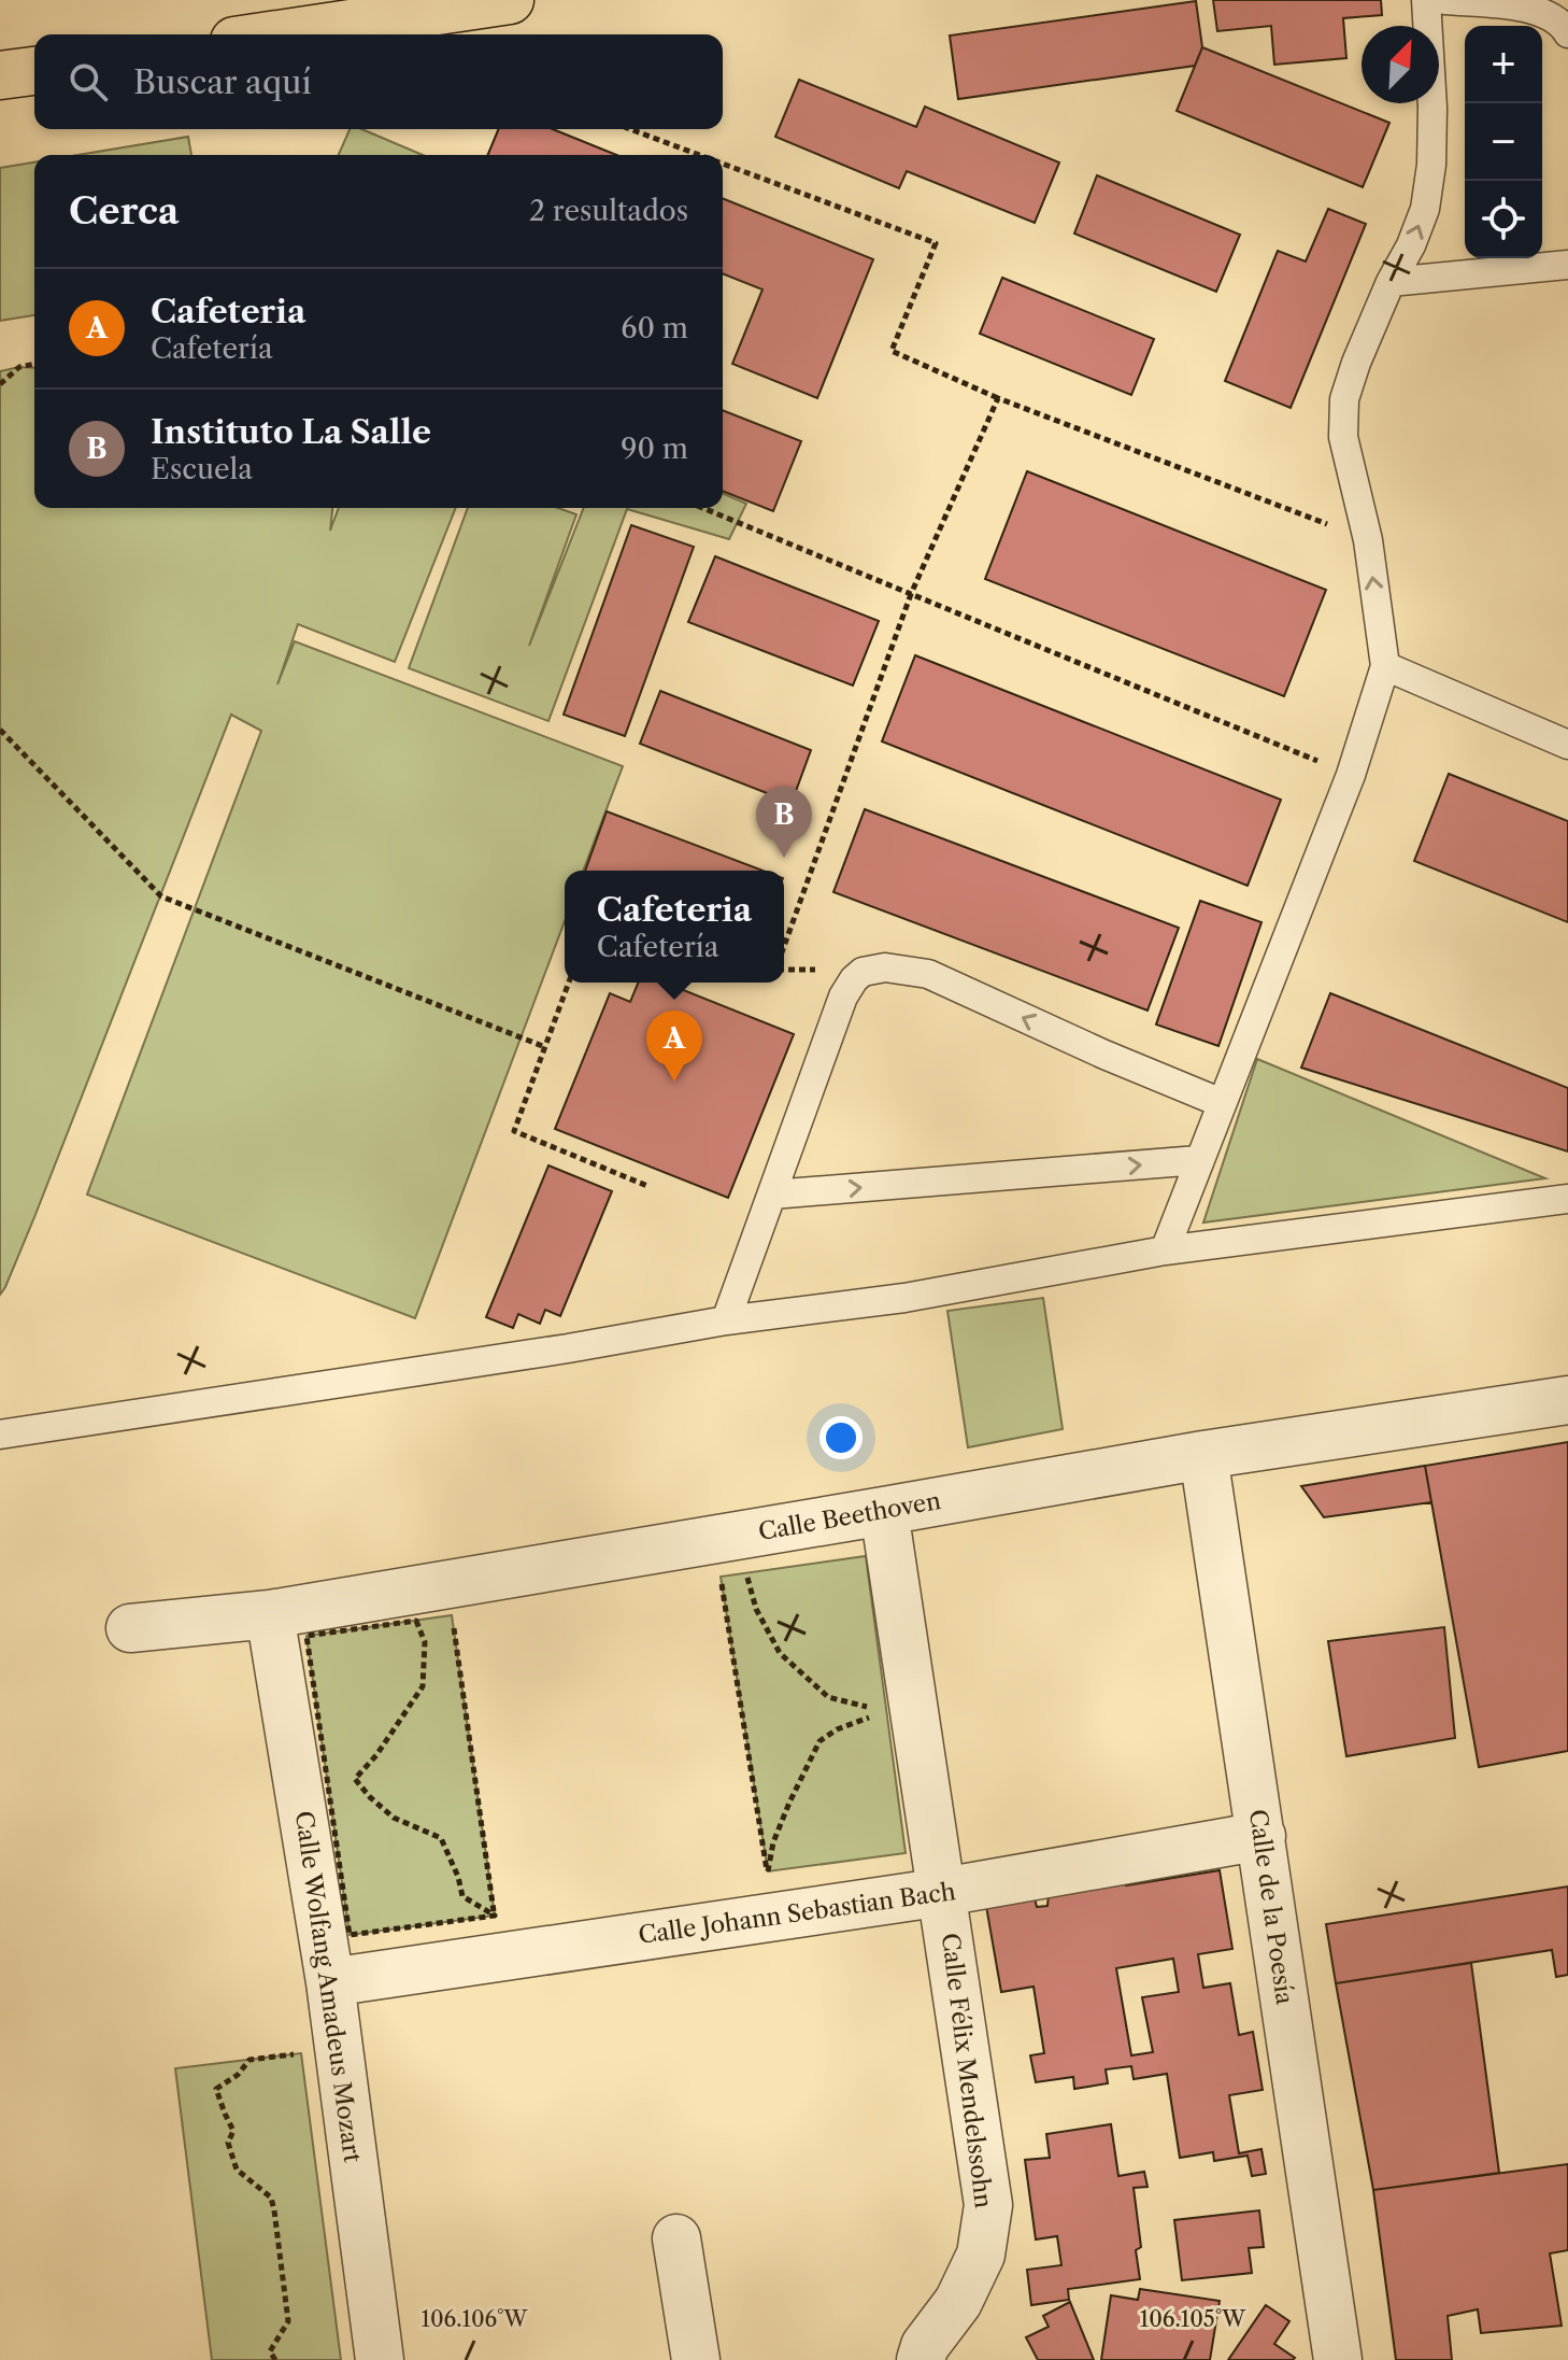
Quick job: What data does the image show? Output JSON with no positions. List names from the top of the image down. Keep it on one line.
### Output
{"streets":{"street":["Calle Beethoven","Calle de la Poesía","Calle Johann Sebastian Bach","Calle Wolfang Amadeus Mozart","Calle Félix Mendelssohn"]},"crossings":[["Calle Beethoven","Calle de la Poesía"],["Calle Beethoven","Calle Wolfang Amadeus Mozart"],["Calle Beethoven","Calle Félix Mendelssohn"],["Calle de la Poesía","Calle Johann Sebastian Bach"],["Calle Johann Sebastian Bach","Calle Wolfang Amadeus Mozart"],["Calle Johann Sebastian Bach","Calle Félix Mendelssohn"]],"north":"top right","page":{"map_buttons":["+","−"],"search":"Buscar aquí","heading":["Cerca","2 resultados"],"list":[{"mark":"A","name":"Cafeteria","note":"Cafetería","value":"60 m"},{"mark":"B","name":"Instituto La Salle","note":"Escuela","value":"90 m"}],"pins":["B","A"],"popup":["Cafeteria","Cafetería"]},"coordinates":["106.106°W","106.105°W"]}
